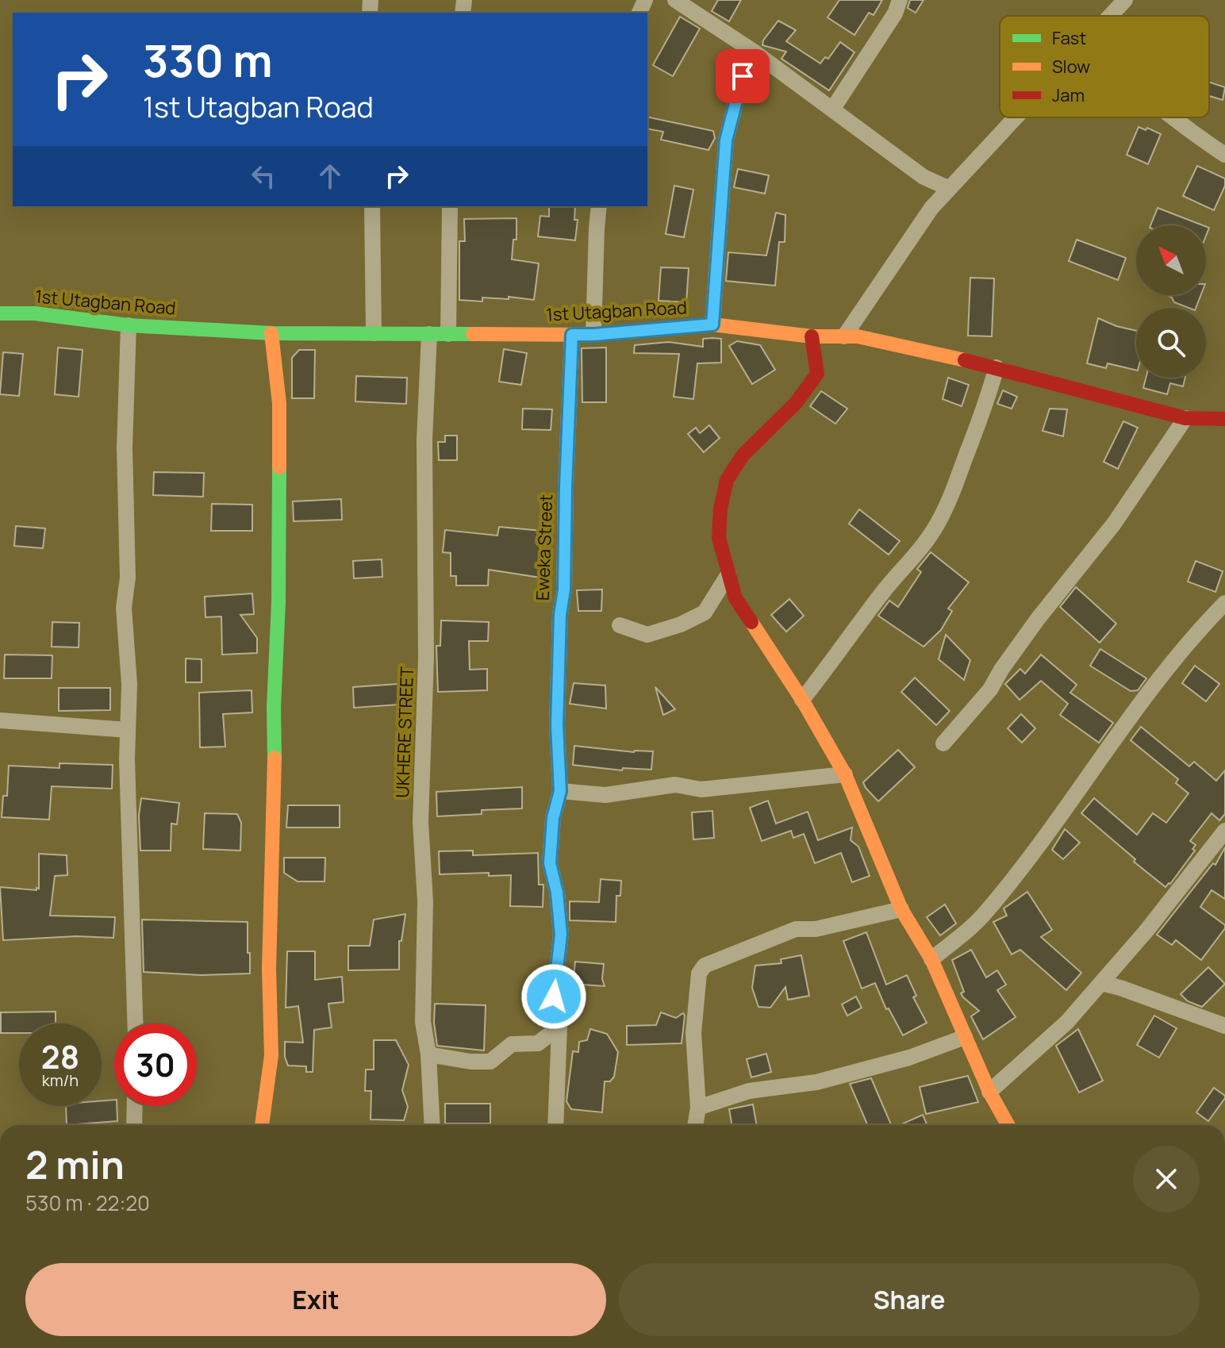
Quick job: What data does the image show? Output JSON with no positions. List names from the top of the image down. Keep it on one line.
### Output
{"streets":{"street":["1st Utagban Road","Eweka Street","UKHERE STREET"]},"crossings":[["1st Utagban Road","Eweka Street"],["1st Utagban Road","UKHERE STREET"]],"legend":["Fast","Slow","Jam"],"north":"top left","page":{"turn":["330 m","1st Utagban Road"],"speed":"28 km/h","limit":"30","heading":["2 min","530 m · 22:20"],"buttons":["Exit","Share"]}}
